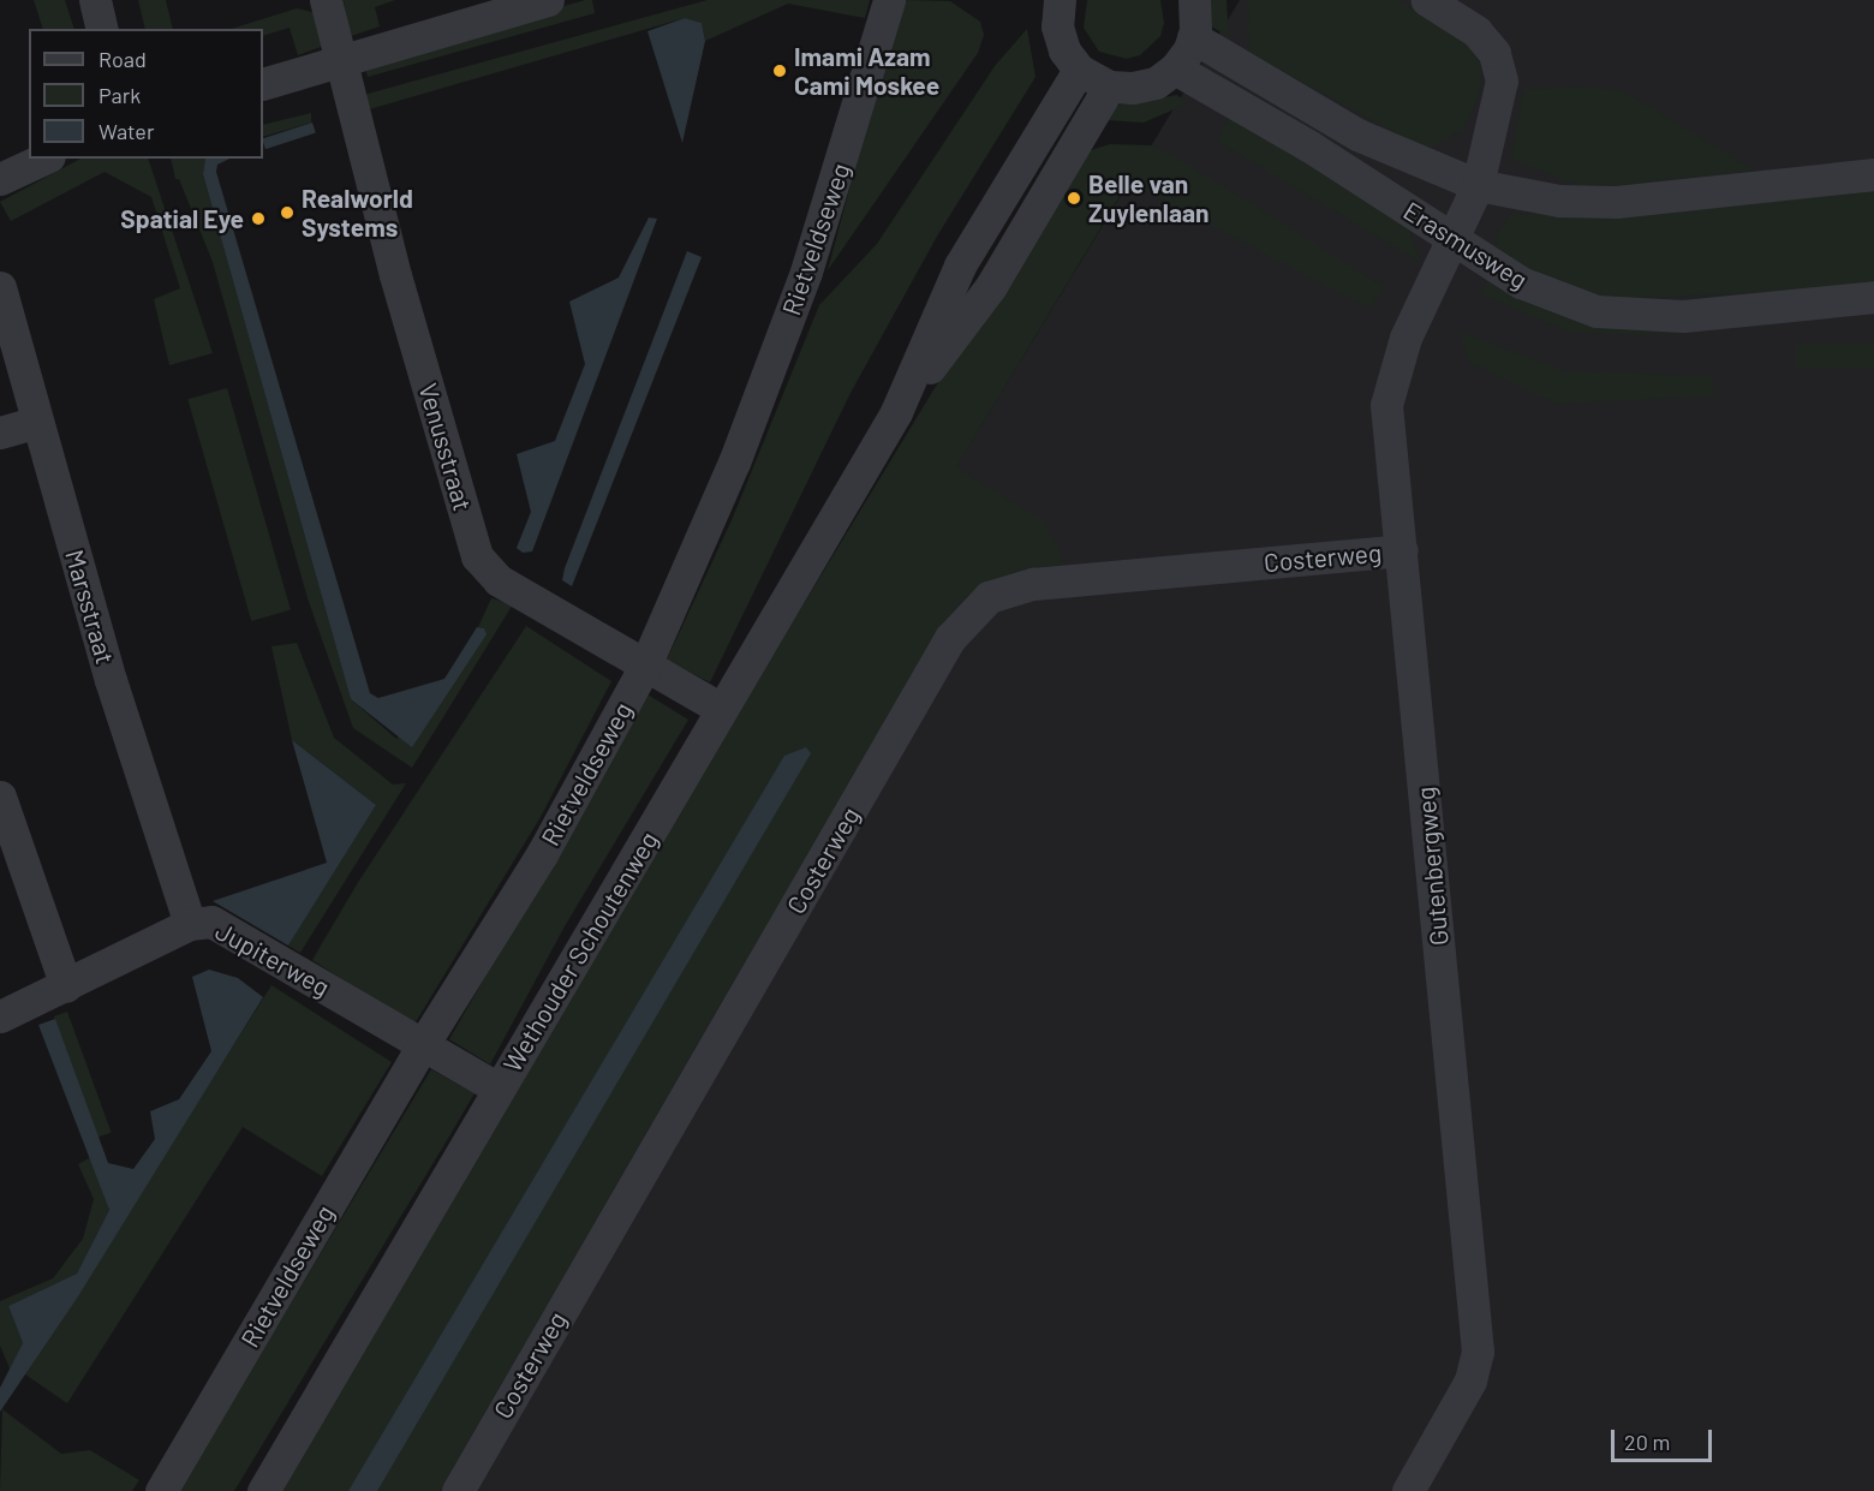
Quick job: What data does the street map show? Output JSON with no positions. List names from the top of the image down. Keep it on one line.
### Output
{"streets":{"street":["Rietveldseweg","Erasmusweg","Venusstraat","Costerweg","Marsstraat","Gutenbergweg","Wethouder Schoutenweg","Jupiterweg"]},"crossings":[["Rietveldseweg","Venusstraat"],["Rietveldseweg","Jupiterweg"],["Erasmusweg","Gutenbergweg"],["Venusstraat","Wethouder Schoutenweg"],["Costerweg","Gutenbergweg"],["Marsstraat","Jupiterweg"],["Wethouder Schoutenweg","Jupiterweg"]],"places":["Imami Azam Cami Moskee","Belle van Zuylenlaan","Realworld Systems","Spatial Eye"],"legend":["Road","Park","Water"],"scale_bar":"20 m"}
